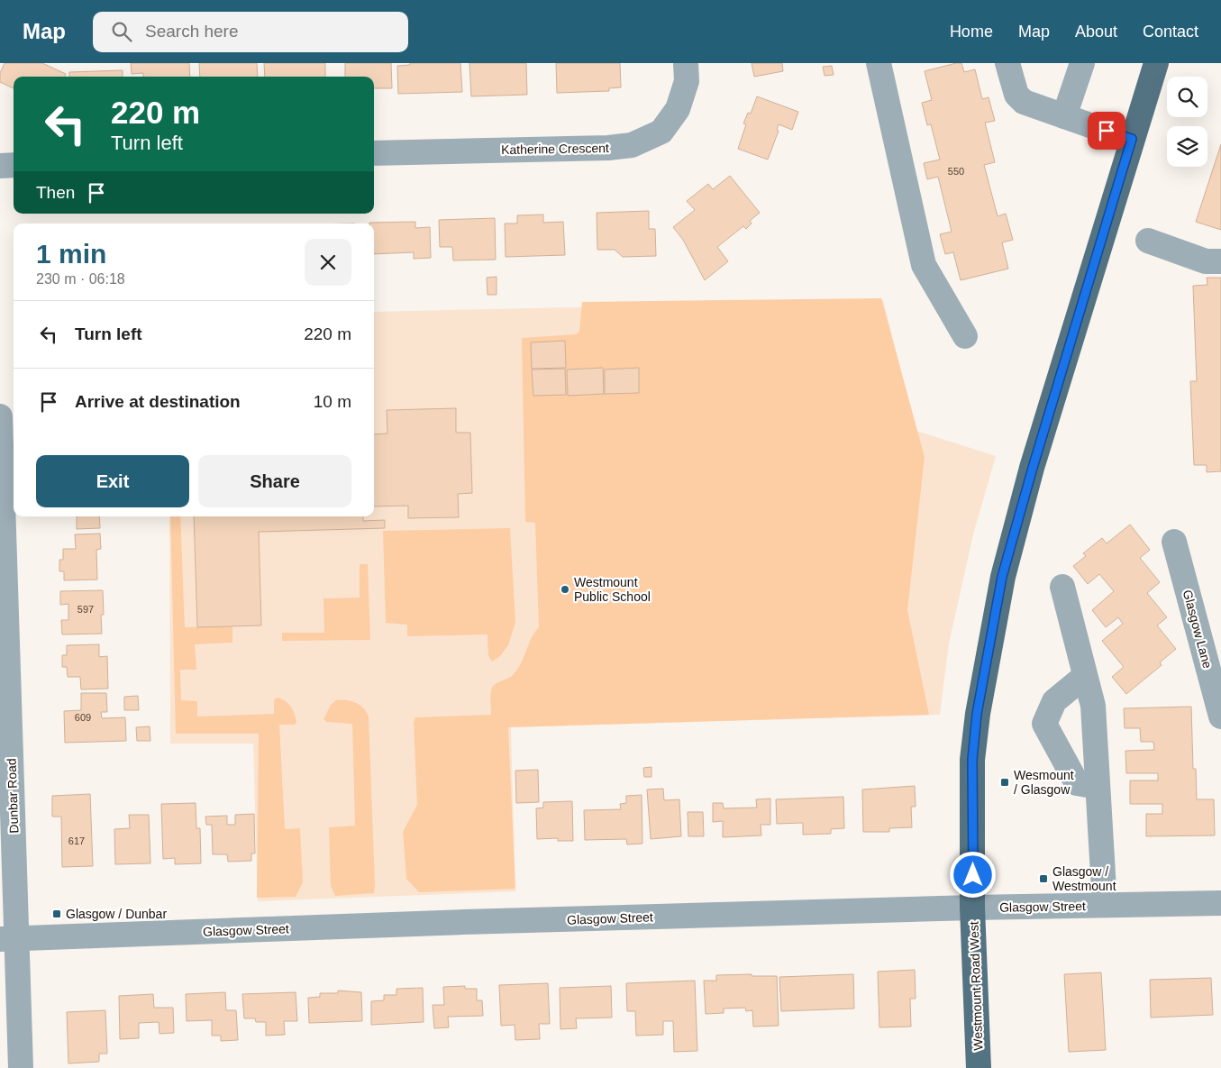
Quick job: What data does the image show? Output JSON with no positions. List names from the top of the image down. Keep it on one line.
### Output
{"streets":{"main road":["Westmount Road West"],"street":["Katherine Crescent","Glasgow Lane","Dunbar Road","Glasgow Street"]},"crossings":[["Dunbar Road","Glasgow Street"],["Glasgow Street","Westmount Road West"]],"places":{"other":["Westmount Public School"],"transit":["Wesmount / Glasgow","Glasgow / Westmount","Glasgow / Dunbar"]},"house_numbers":["550","597","609","617"],"page":{"header":"Map","search":"Search here","nav":["Home","Map","About","Contact"],"turn":["220 m","Turn left"],"then":"Then","heading":["1 min","230 m · 06:18"],"list":[{"name":"Turn left","value":"220 m"},{"name":"Arrive at destination","value":"10 m"}],"buttons":["Exit","Share"]}}
